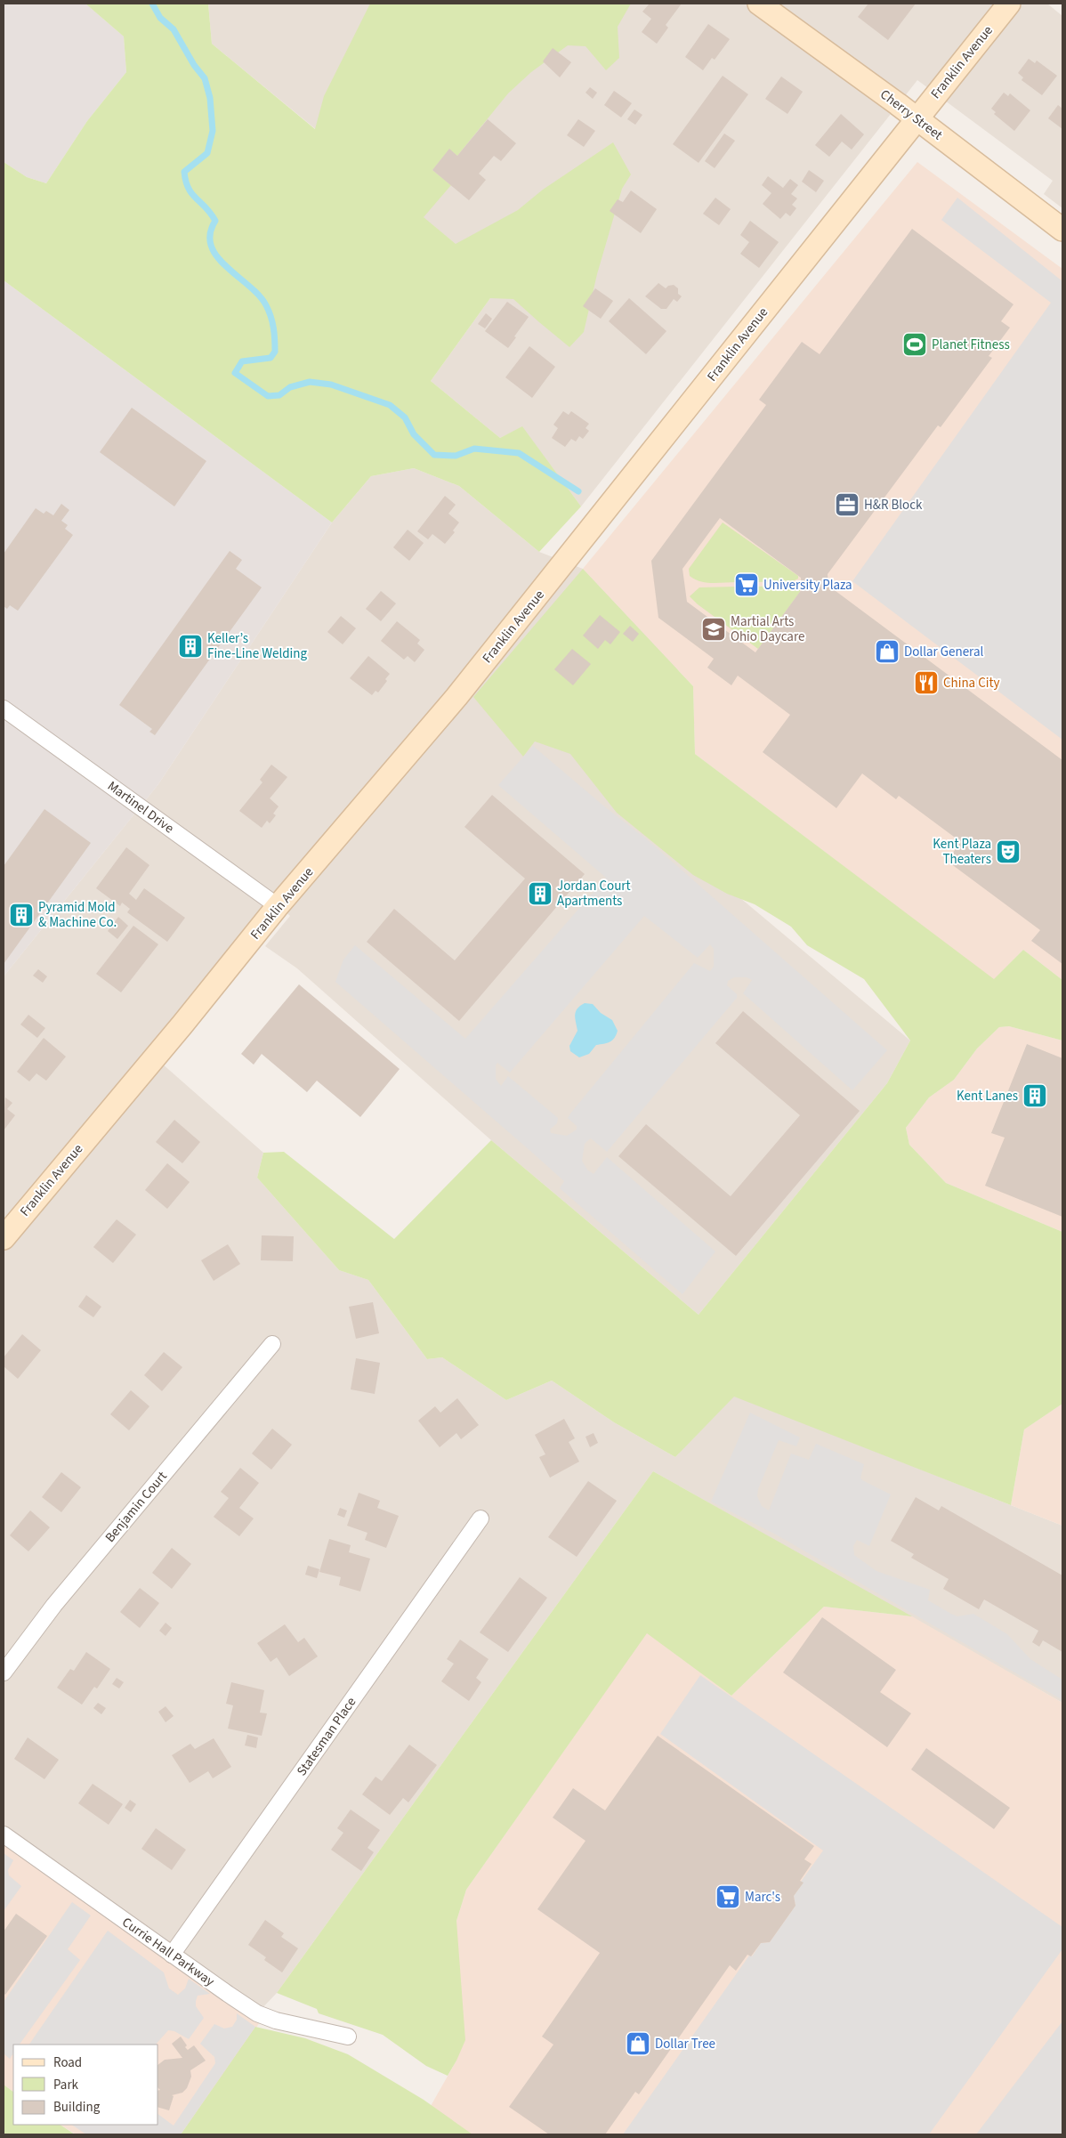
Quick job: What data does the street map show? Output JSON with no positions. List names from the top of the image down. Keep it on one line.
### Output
{"streets":{"street":["Franklin Avenue","Cherry Street","Martinel Drive","Benjamin Court","Statesman Place","Currie Hall Parkway"]},"crossings":[["Franklin Avenue","Cherry Street"],["Franklin Avenue","Martinel Drive"],["Statesman Place","Currie Hall Parkway"]],"places":{"sports":["Planet Fitness"],"office":["H&R Block"],"supermarket":["University Plaza","Marc's"],"school or university":["Martial Arts Ohio Daycare"],"building":["Keller’s Fine-Line Welding","Jordan Court Apartments","Pyramid Mold & Machine Co.","Kent Lanes"],"shop":["Dollar General","Dollar Tree"],"restaurant":["China City"],"theatre":["Kent Plaza Theaters"]},"legend":["Road","Park","Building"]}
